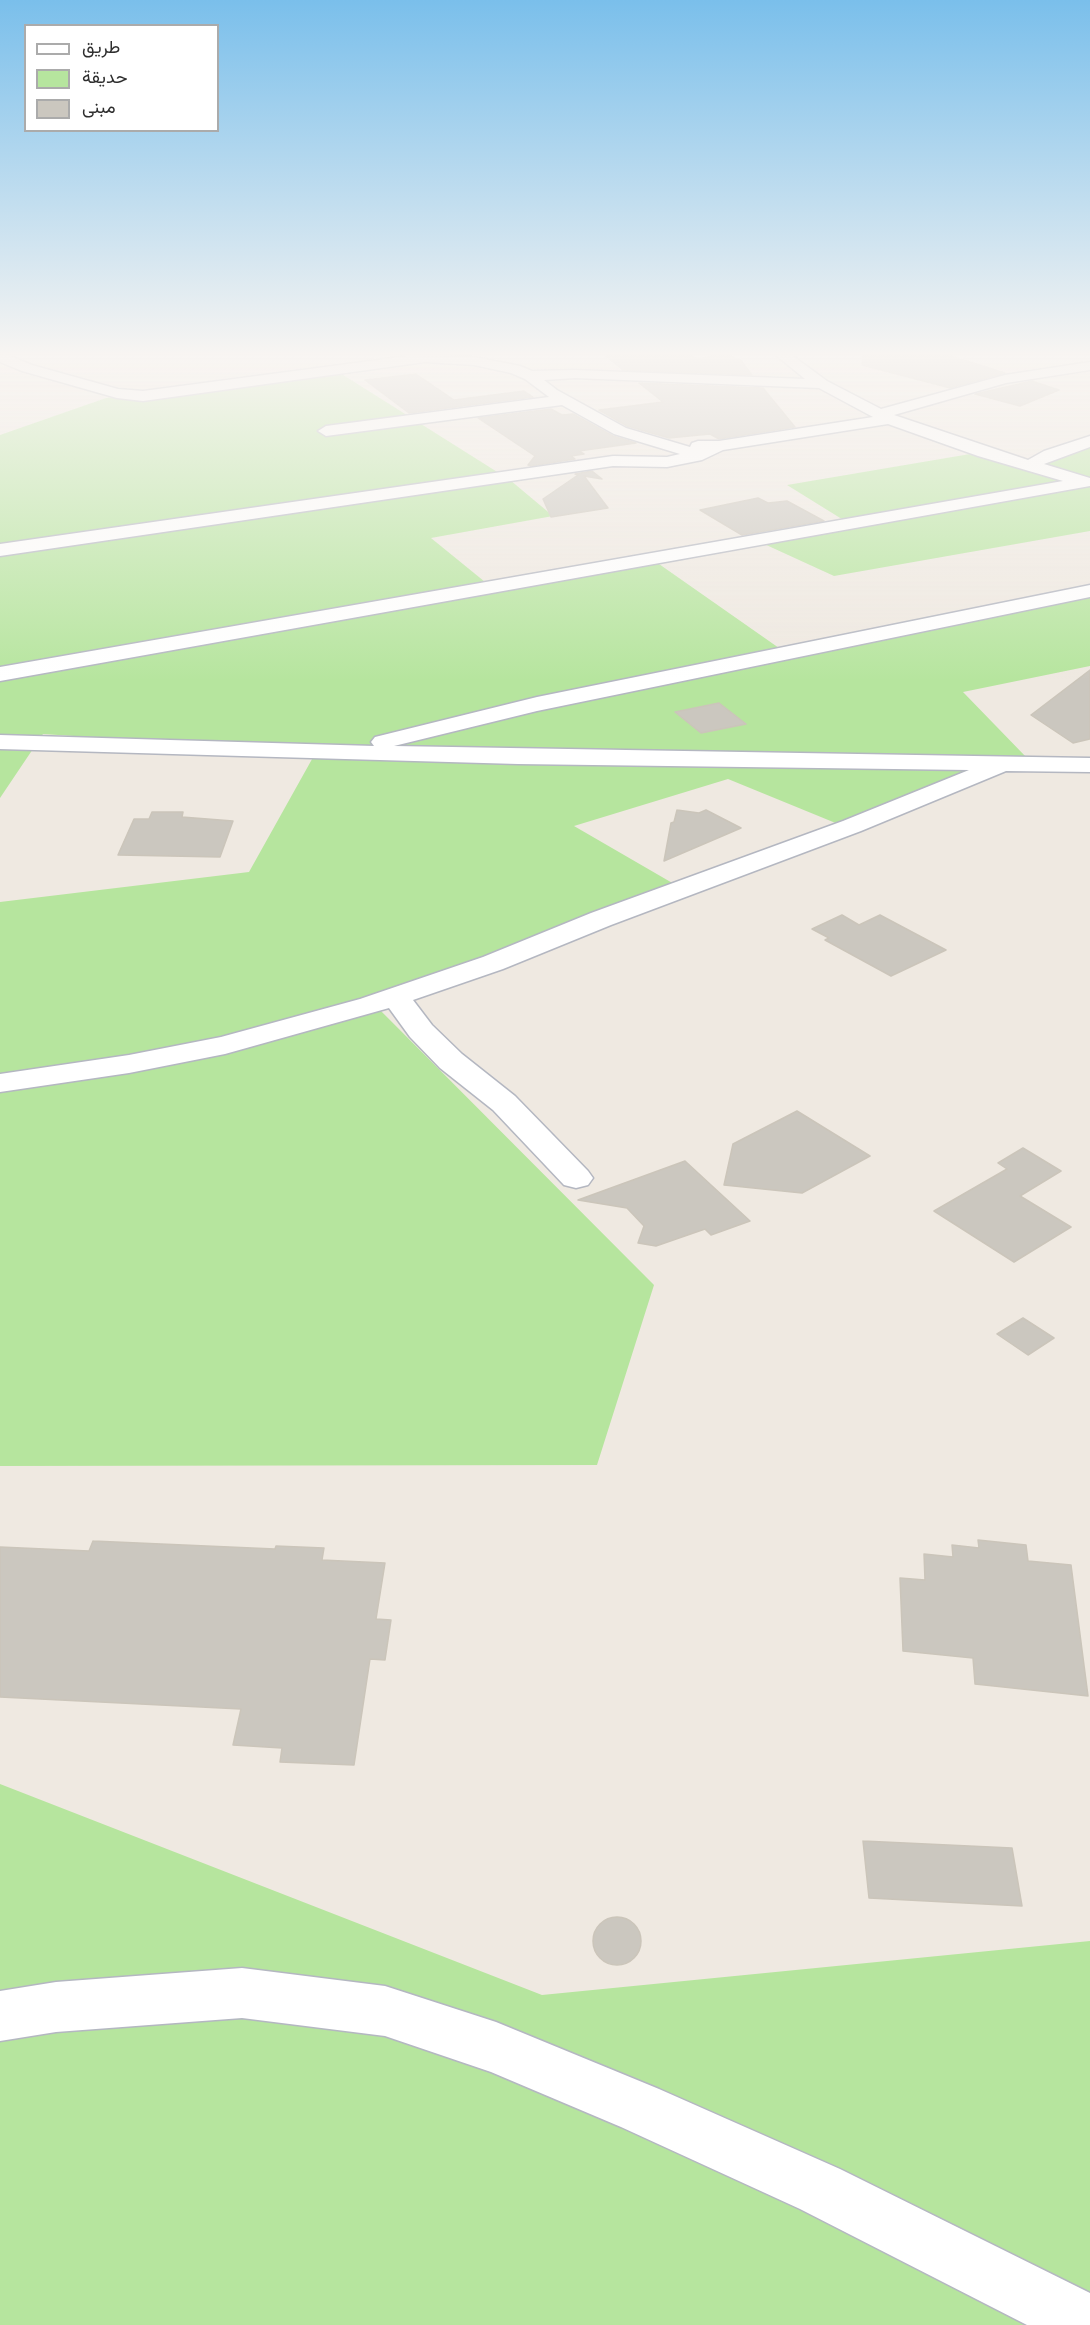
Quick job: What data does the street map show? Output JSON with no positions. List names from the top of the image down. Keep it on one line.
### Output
{"legend":["طريق","حديقة","مبنى"]}
